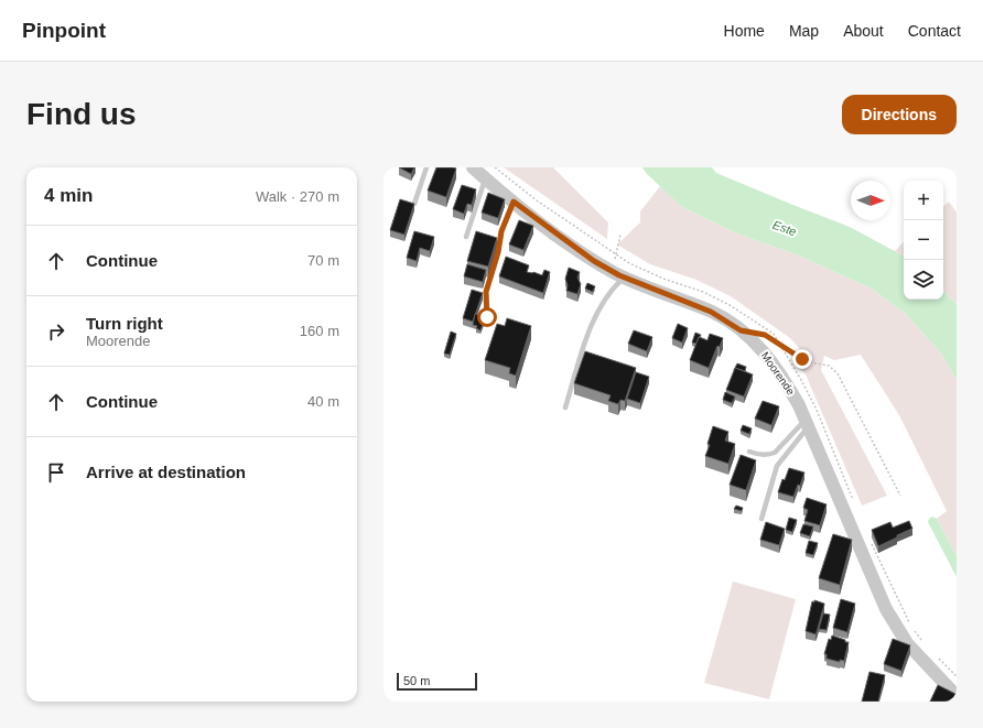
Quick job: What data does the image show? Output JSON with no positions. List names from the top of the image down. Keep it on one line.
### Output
{"streets":{"street":["Moorende"]},"water":["Este"],"scale_bar":"50 m","north":"right","page":{"header":"Pinpoint","nav":["Home","Map","About","Contact"],"buttons":"Directions","title":"Find us","heading":["4 min","Walk · 270 m"],"map_buttons":["+","−"],"list":[["Continue","70 m"],["Turn right","Moorende","160 m"],["Continue","40 m"],"Arrive at destination"],"scale":"50 m"}}
